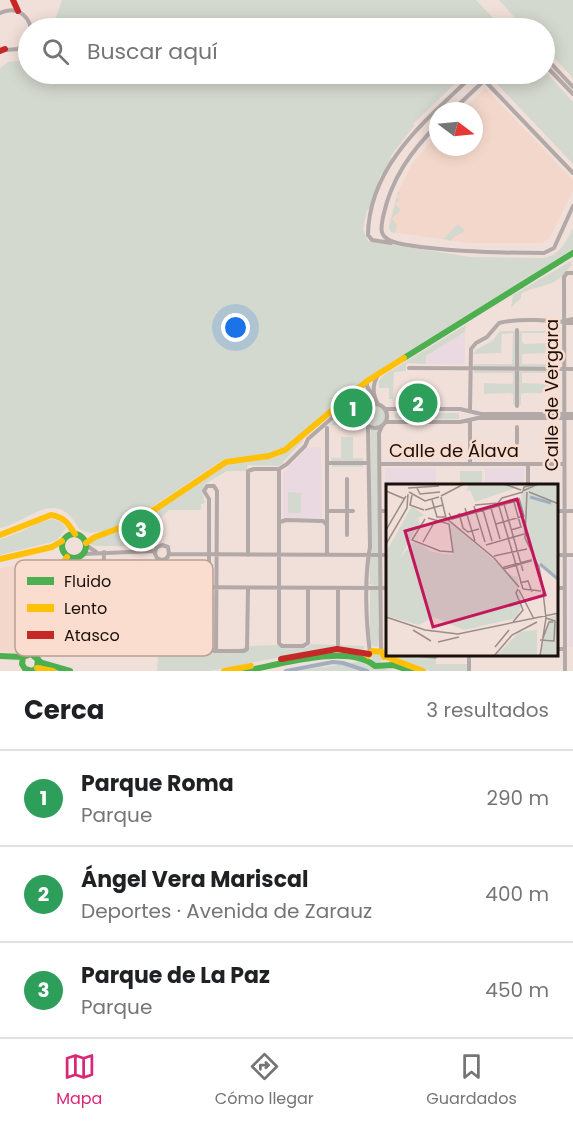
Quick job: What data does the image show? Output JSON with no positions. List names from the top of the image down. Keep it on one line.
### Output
{"streets":{"street":["Calle de Vergara","Calle de Álava"]},"crossings":[["Calle de Vergara","Calle de Álava"]],"legend":["Fluido","Lento","Atasco"],"north":"right","page":{"search":"Buscar aquí","pins":["2","1","3"],"heading":["Cerca","3 resultados"],"list":[{"mark":"1","name":"Parque Roma","note":"Parque","value":"290 m"},{"mark":"2","name":"Ángel Vera Mariscal","note":"Deportes · Avenida de Zarauz","value":"400 m"},{"mark":"3","name":"Parque de La Paz","note":"Parque","value":"450 m"}],"nav":["Mapa","Cómo llegar","Guardados"]}}
